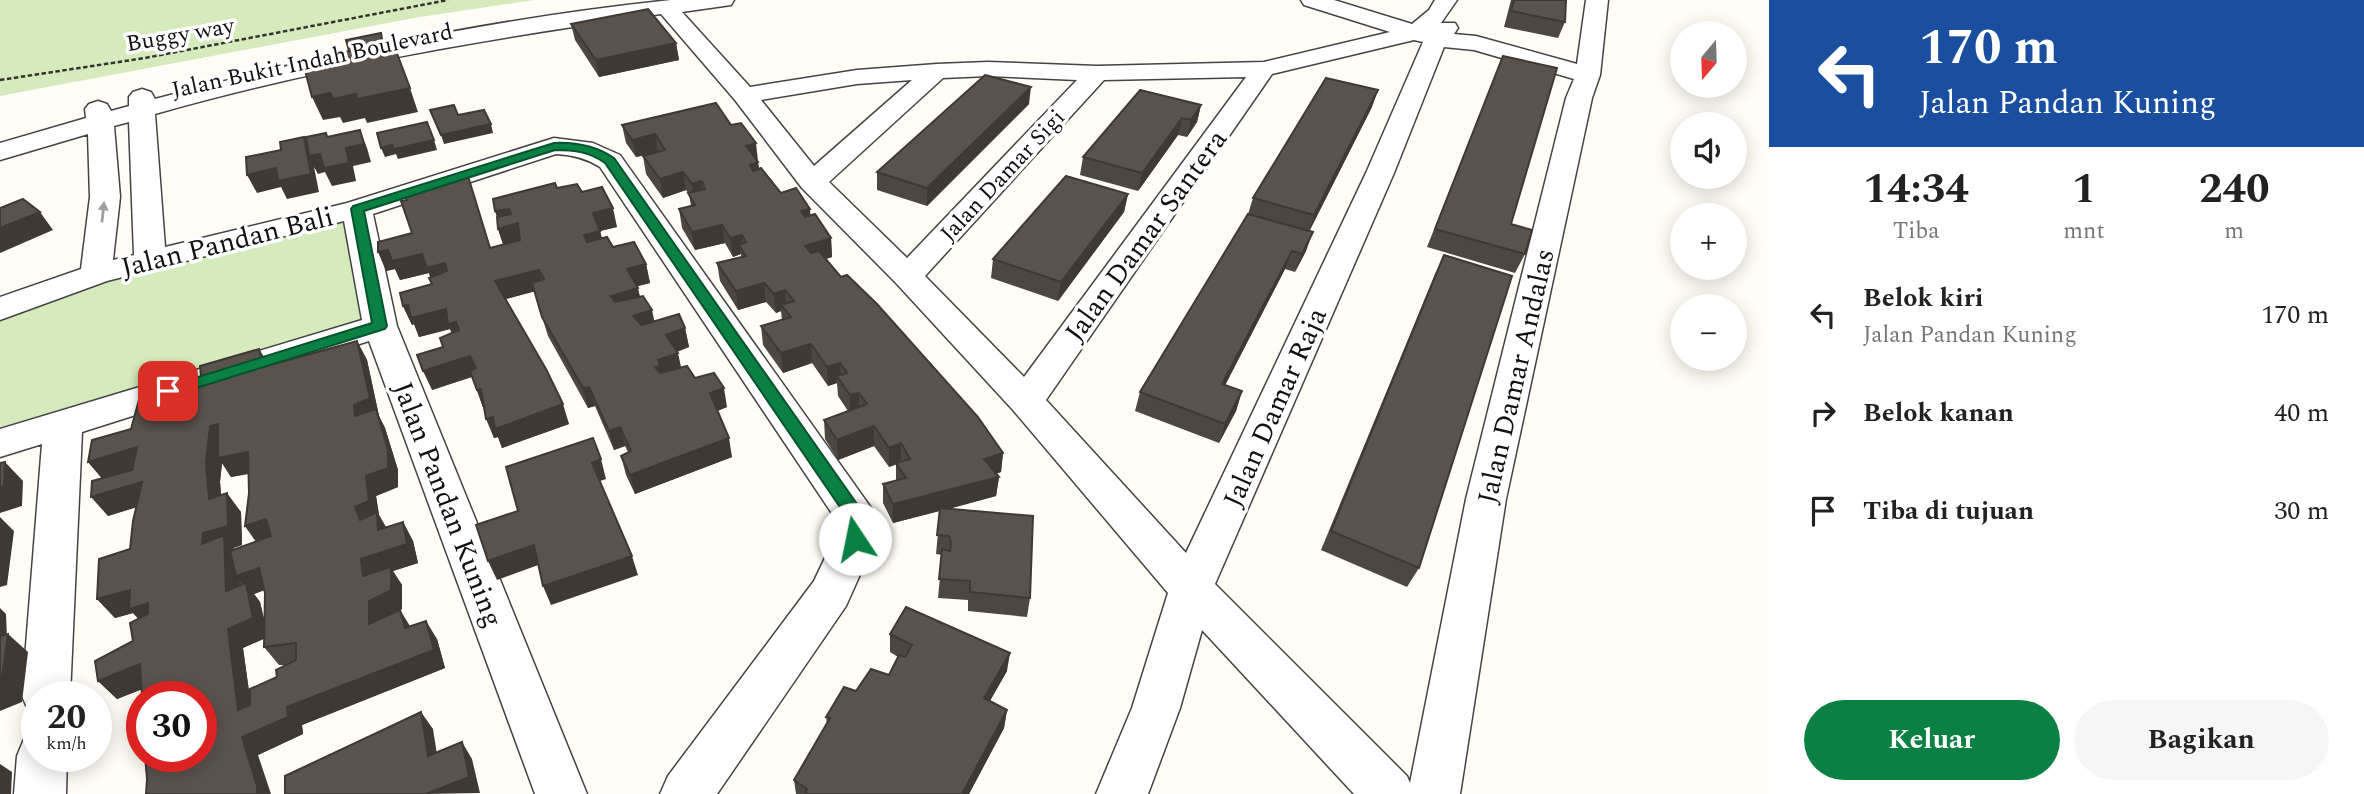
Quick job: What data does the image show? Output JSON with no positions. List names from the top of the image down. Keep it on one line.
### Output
{"streets":{"street":["Jalan Bukit Indah Boulevard","Jalan Damar Sigi","Jalan Damar Santera","Jalan Pandan Bali","Jalan Damar Andalas","Jalan Damar Raja","Jalan Pandan Kuning"],"path":["Buggy way"]},"crossings":[["Jalan Pandan Bali","Jalan Pandan Kuning"]],"north":"bottom","page":{"turn":["170 m","Jalan Pandan Kuning"],"map_buttons":["+","−"],"eta":["14:34","Tiba","1","mnt","240","m"],"list":[{"name":"Belok kiri","note":"Jalan Pandan Kuning","value":"170 m"},{"name":"Belok kanan","value":"40 m"},{"name":"Tiba di tujuan","value":"30 m"}],"speed":"20 km/h","limit":"30","buttons":["Keluar","Bagikan"]}}
